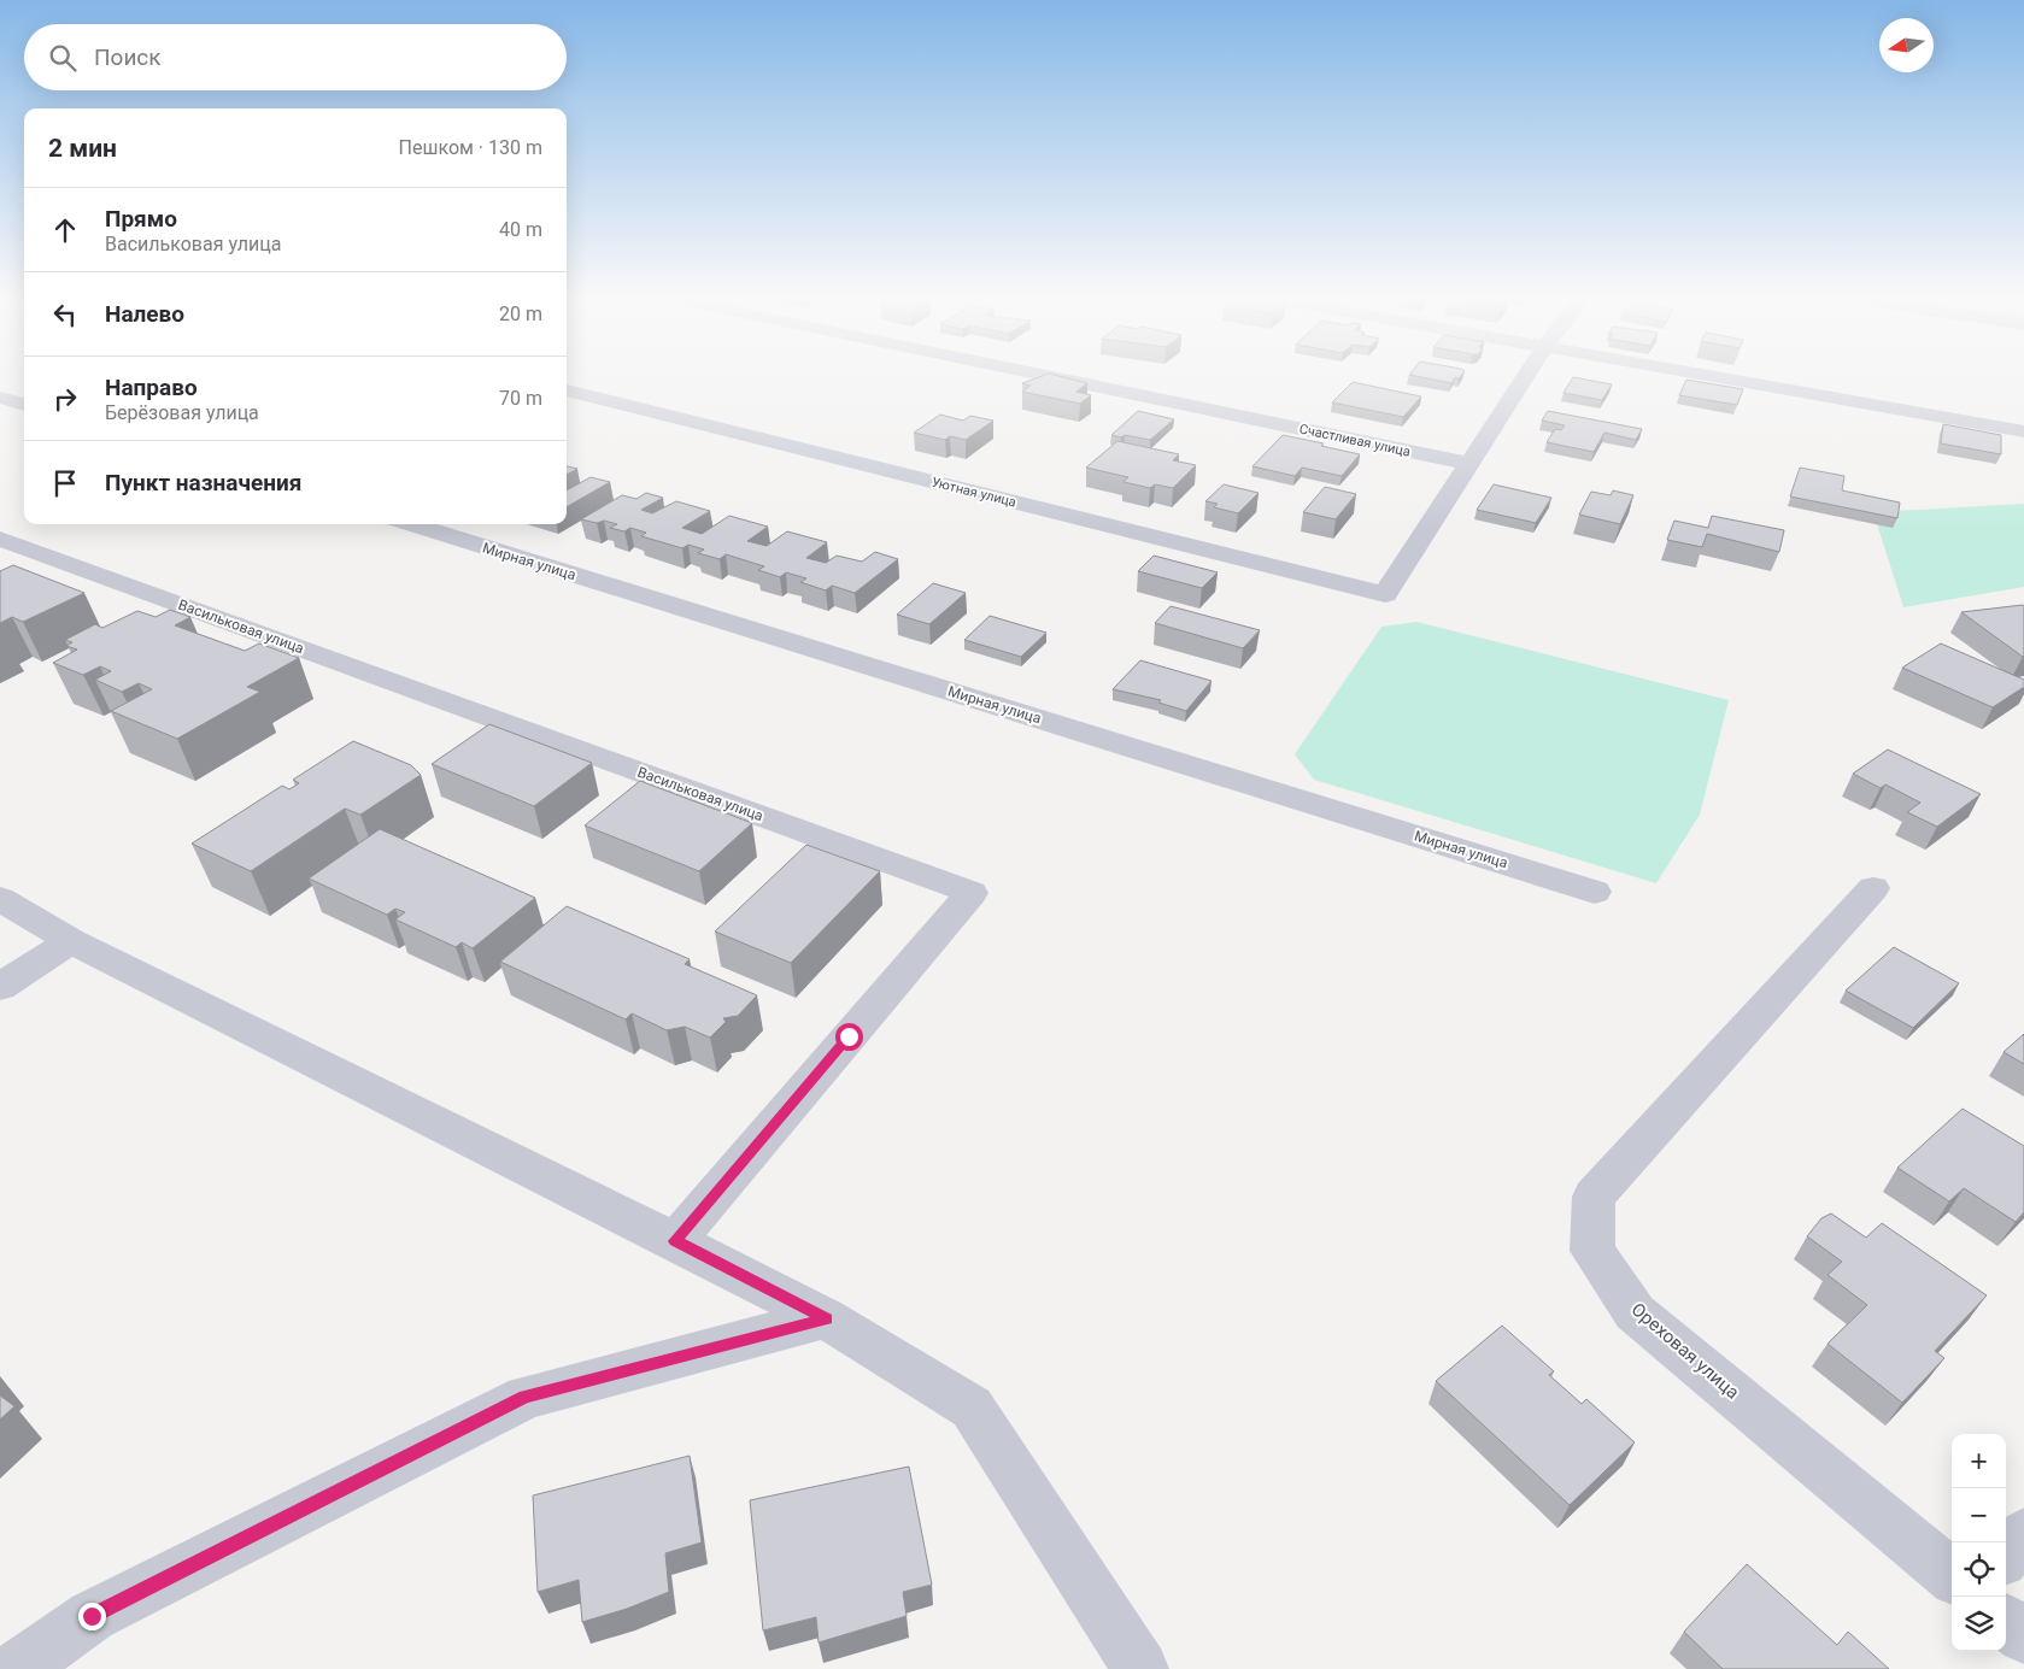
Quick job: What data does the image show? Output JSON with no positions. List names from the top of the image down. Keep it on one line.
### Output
{"streets":{"street":["Счастливая улица","Уютная улица","Мирная улица","Васильковая улица","Ореховая улица"]},"crossings":[["Счастливая улица","Уютная улица"]],"north":"left","page":{"search":"Поиск","heading":["2 мин","Пешком · 130 m"],"list":[["Прямо","Васильковая улица","40 m"],["Налево","20 m"],["Направо","Берёзовая улица","70 m"],"Пункт назначения"],"map_buttons":["+","−"]}}
